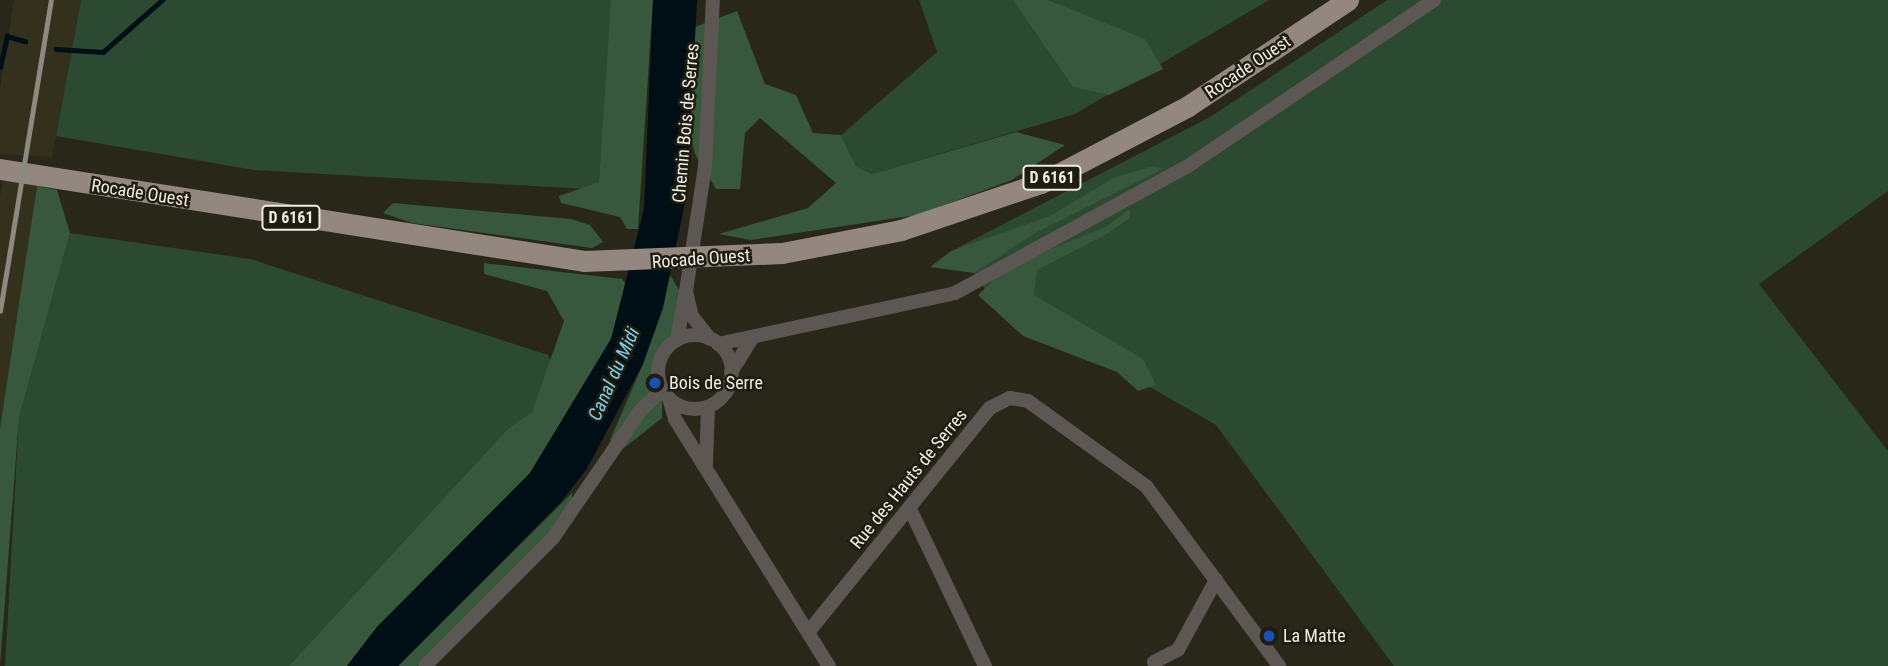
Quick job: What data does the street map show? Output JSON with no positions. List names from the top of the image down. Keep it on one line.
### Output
{"streets":{"main road":["Rocade Ouest","D 6161"],"street":["Chemin Bois de Serres","Rue des Hauts de Serres"]},"water":["Canal du Midi"],"places":["Bois de Serre","La Matte"]}
